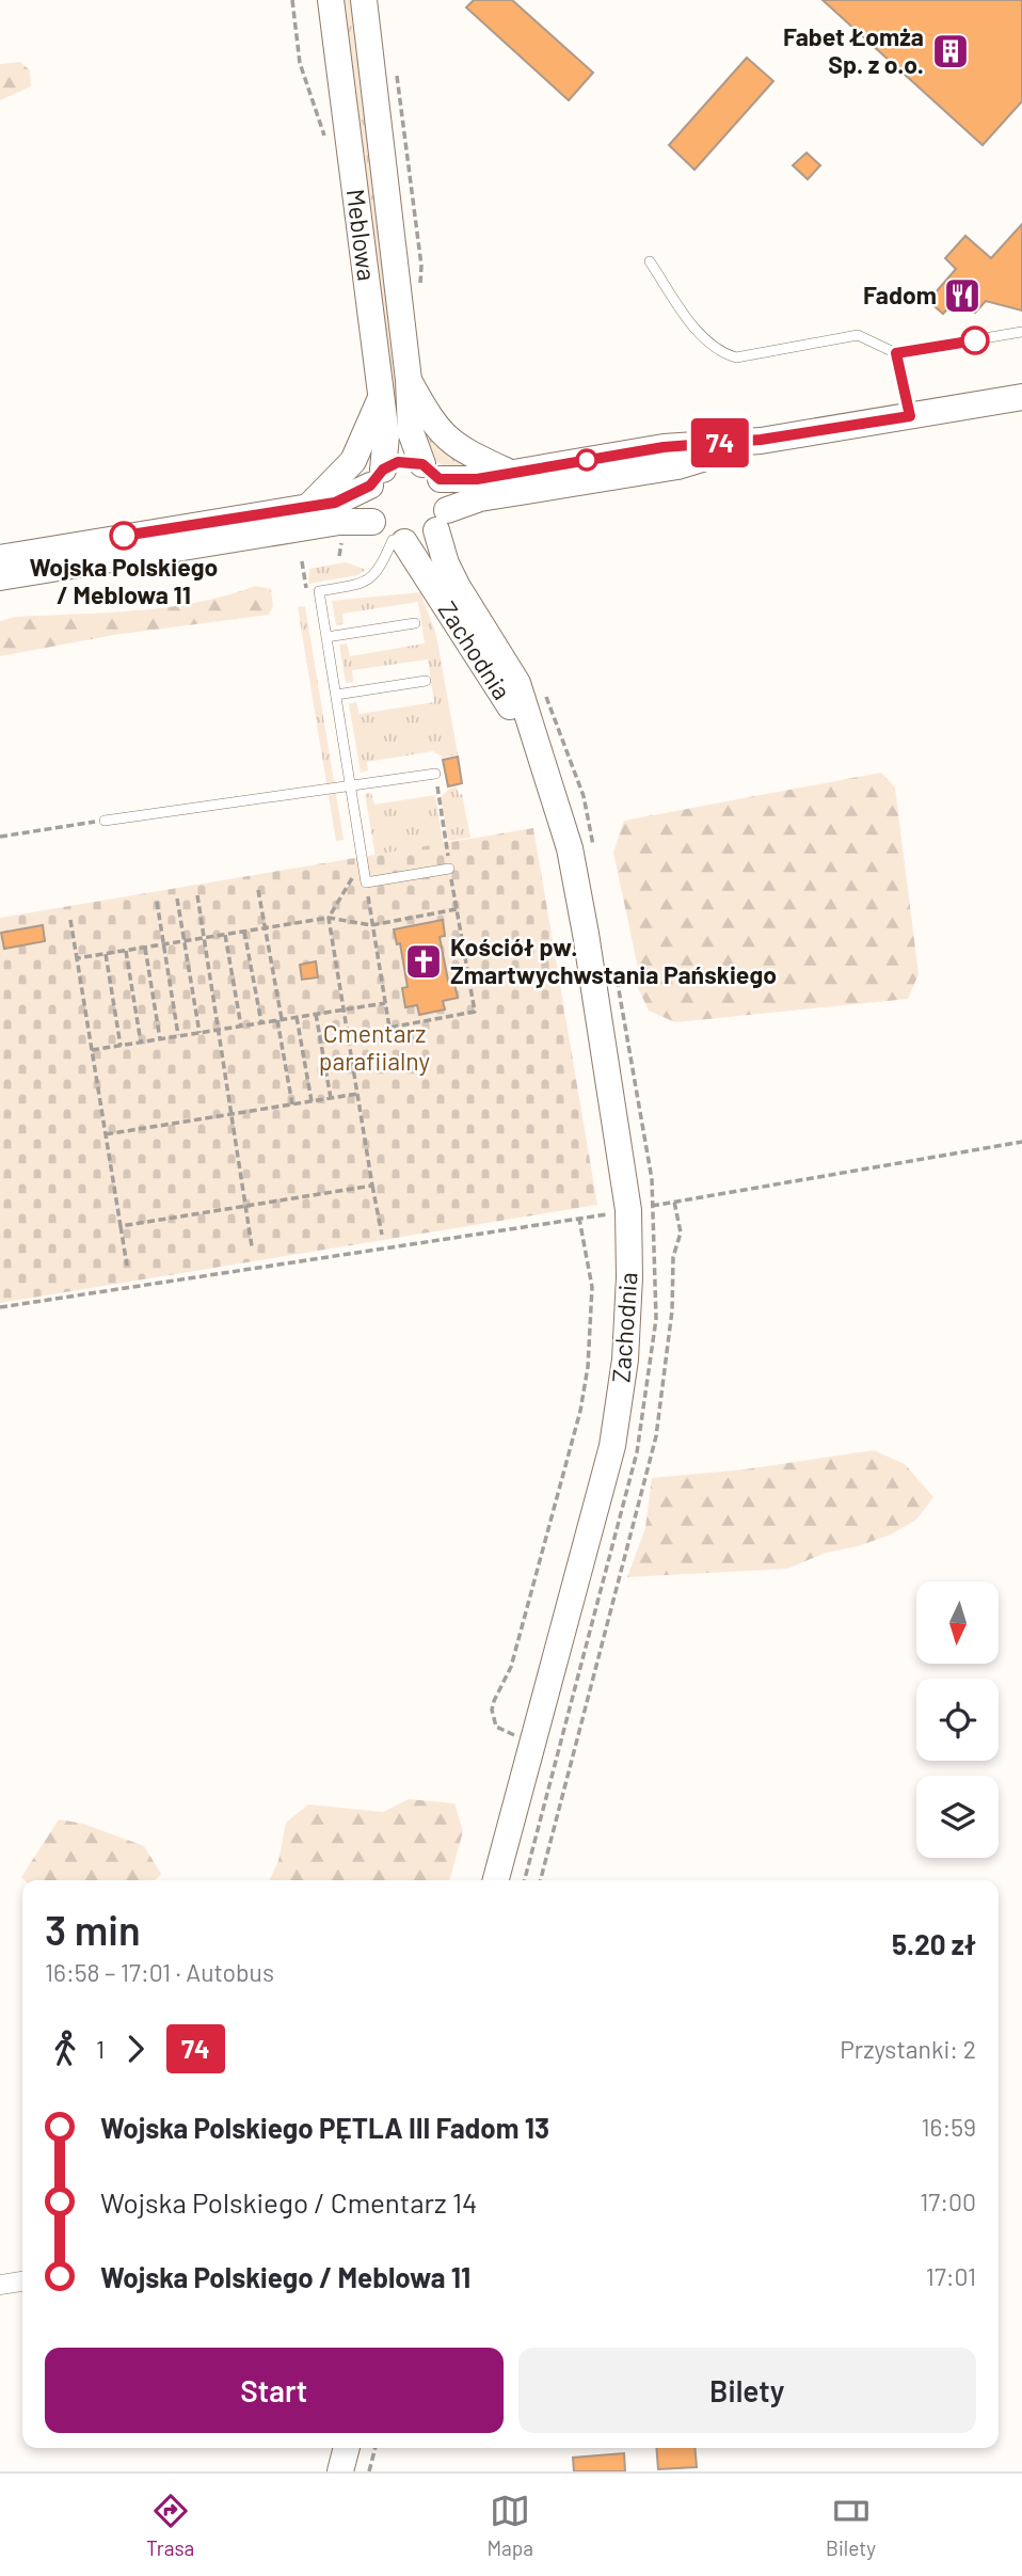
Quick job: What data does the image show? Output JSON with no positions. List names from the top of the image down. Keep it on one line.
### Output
{"streets":{"main road":["Meblowa","Zachodnia"]},"crossings":[["Meblowa","Zachodnia"]],"parks":["Cmentarz parafiialny"],"places":{"building":["Fabet Łomża Sp. z o.o."],"restaurant":["Fadom"],"other":["Wojska Polskiego / Meblowa 11"],"church":["Kościół pw. Zmartwychwstania Pańskiego"]},"lines":["bus line 74"],"north":"bottom","page":{"on_map":"74","heading":["3 min","16:58 – 17:01 · Autobus","5.20 zł"],"legs":["1","74","Przystanki: 2"],"list":[{"name":"Wojska Polskiego PĘTLA III Fadom 13","value":"16:59"},{"name":"Wojska Polskiego / Cmentarz 14","value":"17:00"},{"name":"Wojska Polskiego / Meblowa 11","value":"17:01"}],"buttons":["Start","Bilety"],"tabs":["Trasa","Mapa","Bilety"]}}
